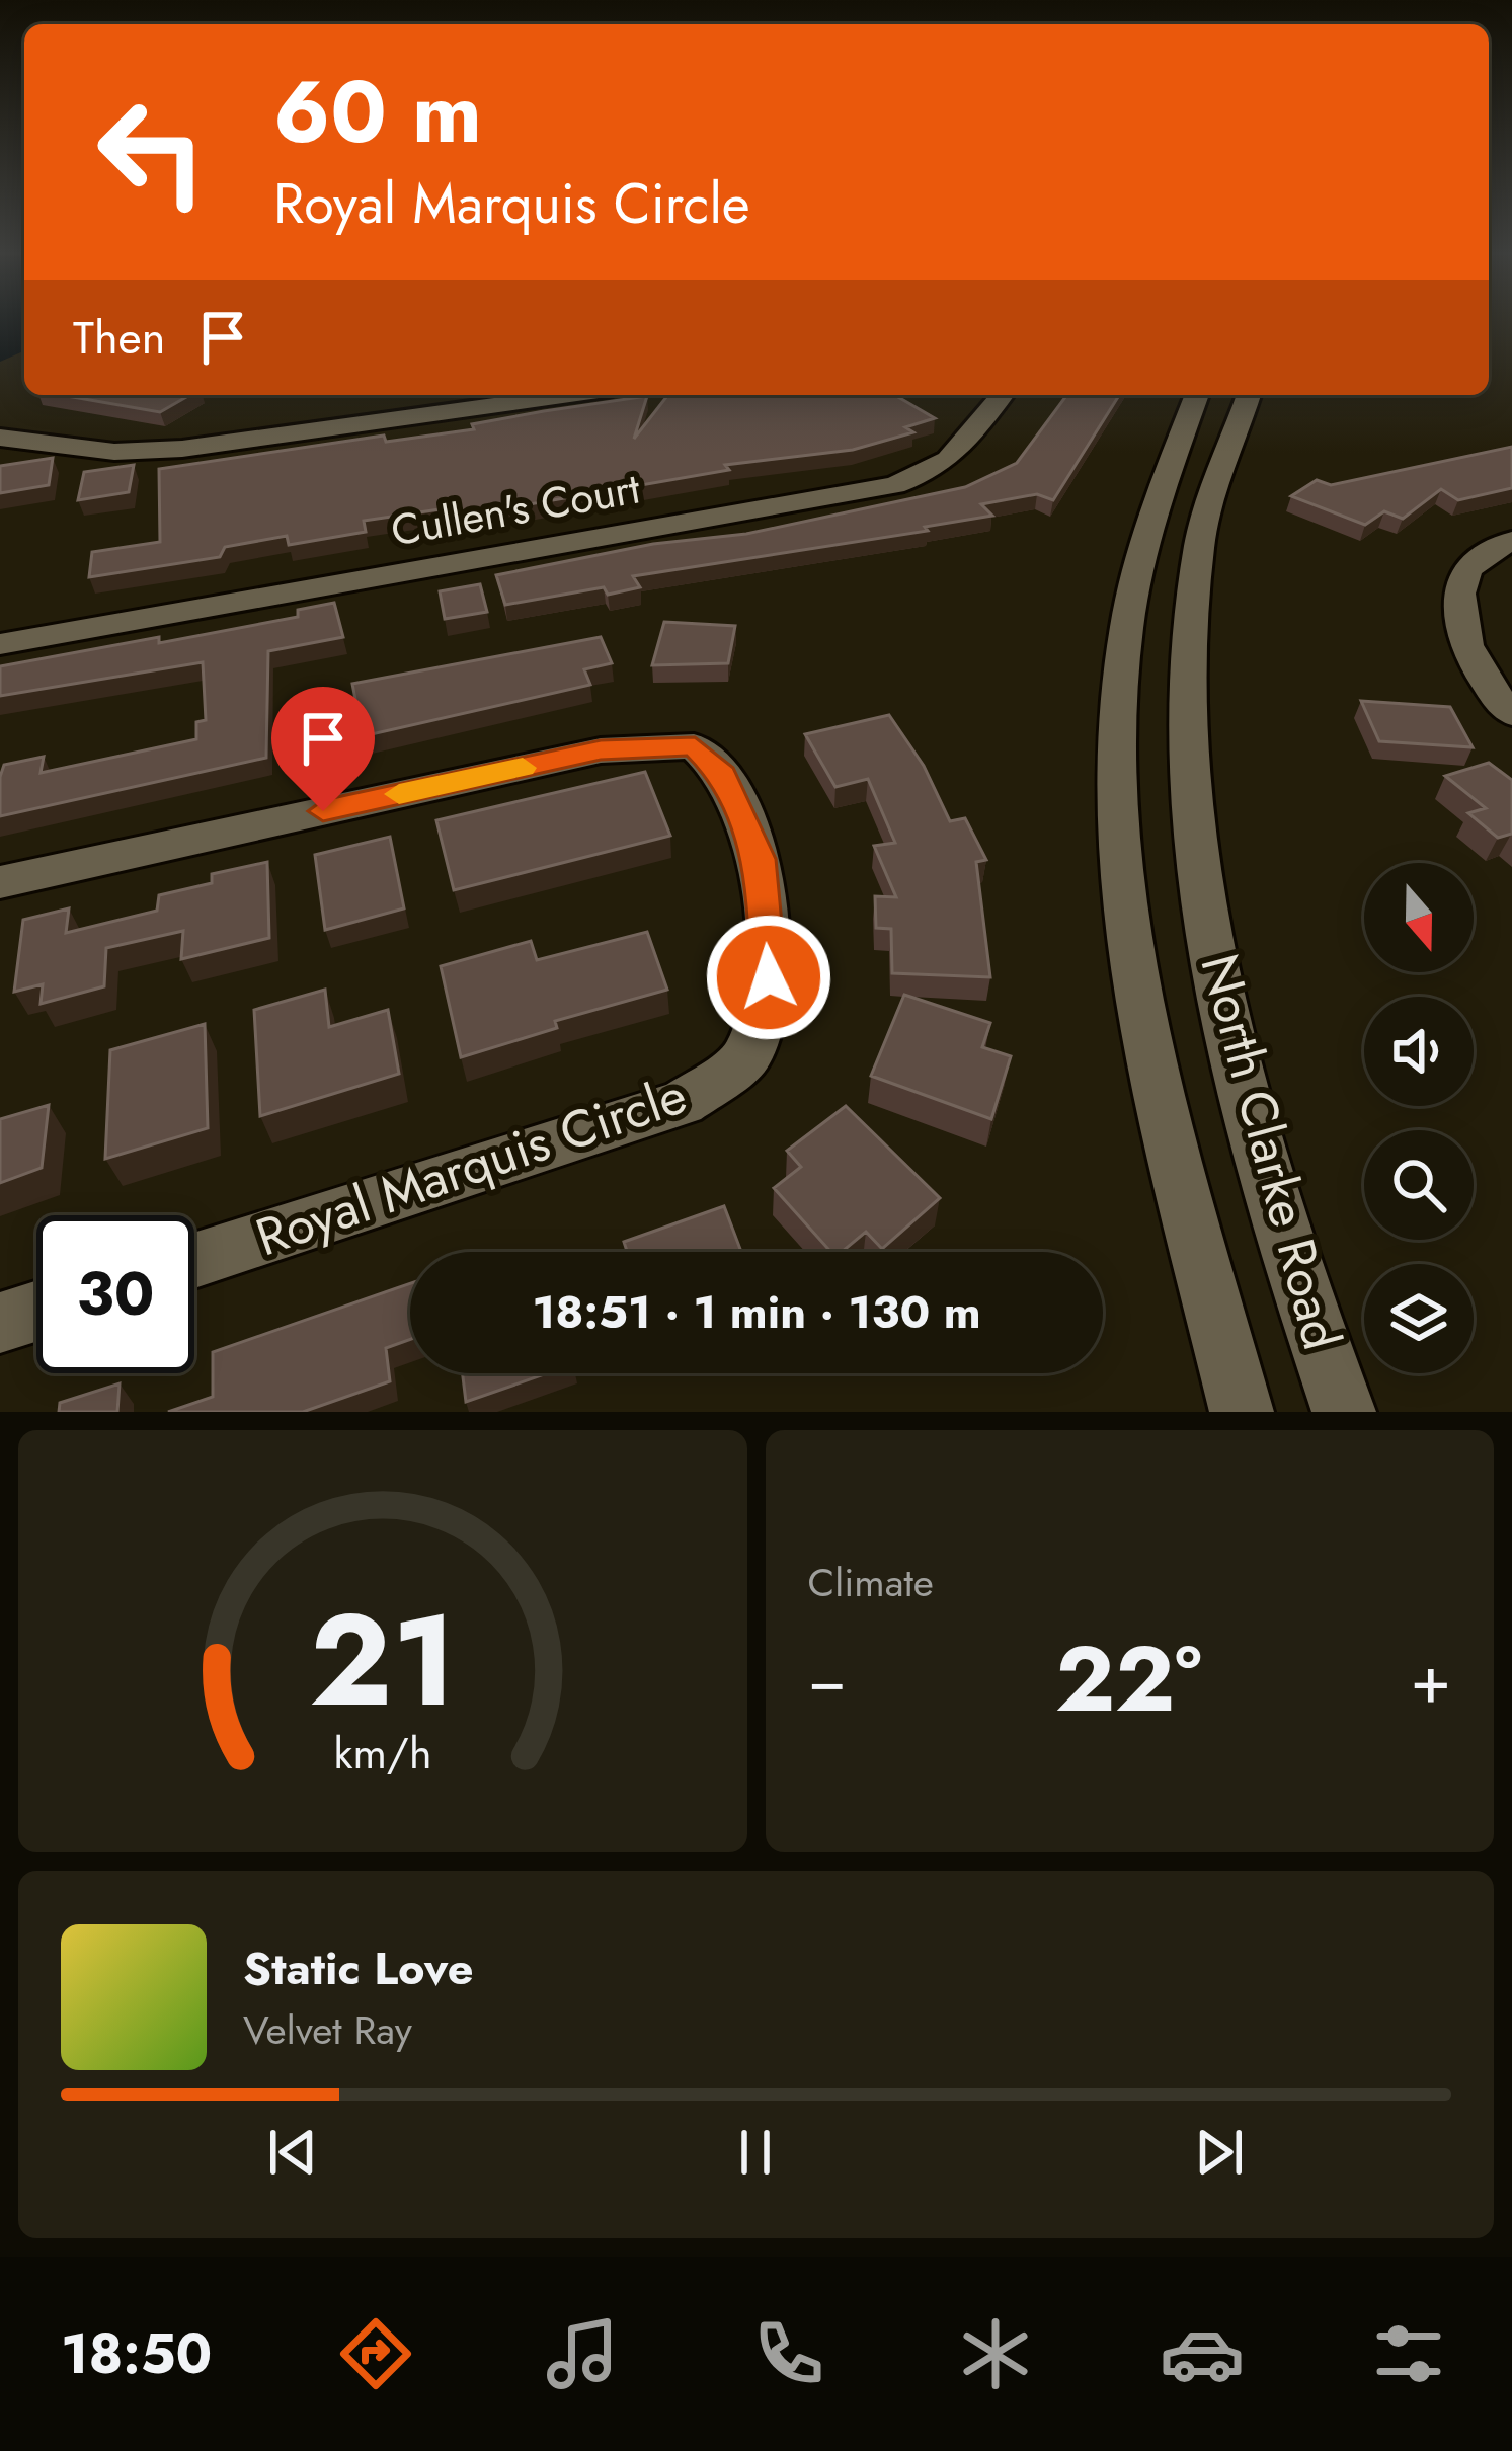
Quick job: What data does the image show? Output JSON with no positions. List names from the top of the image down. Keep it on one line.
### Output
{"streets":{"street":["Cullen's Court","North Clarke Road","Royal Marquis Circle"]},"north":"bottom","page":{"turn":["60 m","Royal Marquis Circle"],"then":"Then","limit":"30","trip":"18:51 · 1 min · 130 m","tile":"Climate","heat":["−","22°","+"],"song":["Static Love","Velvet Ray"],"tabs":"18:50","gauge":["21","km/h"]}}
